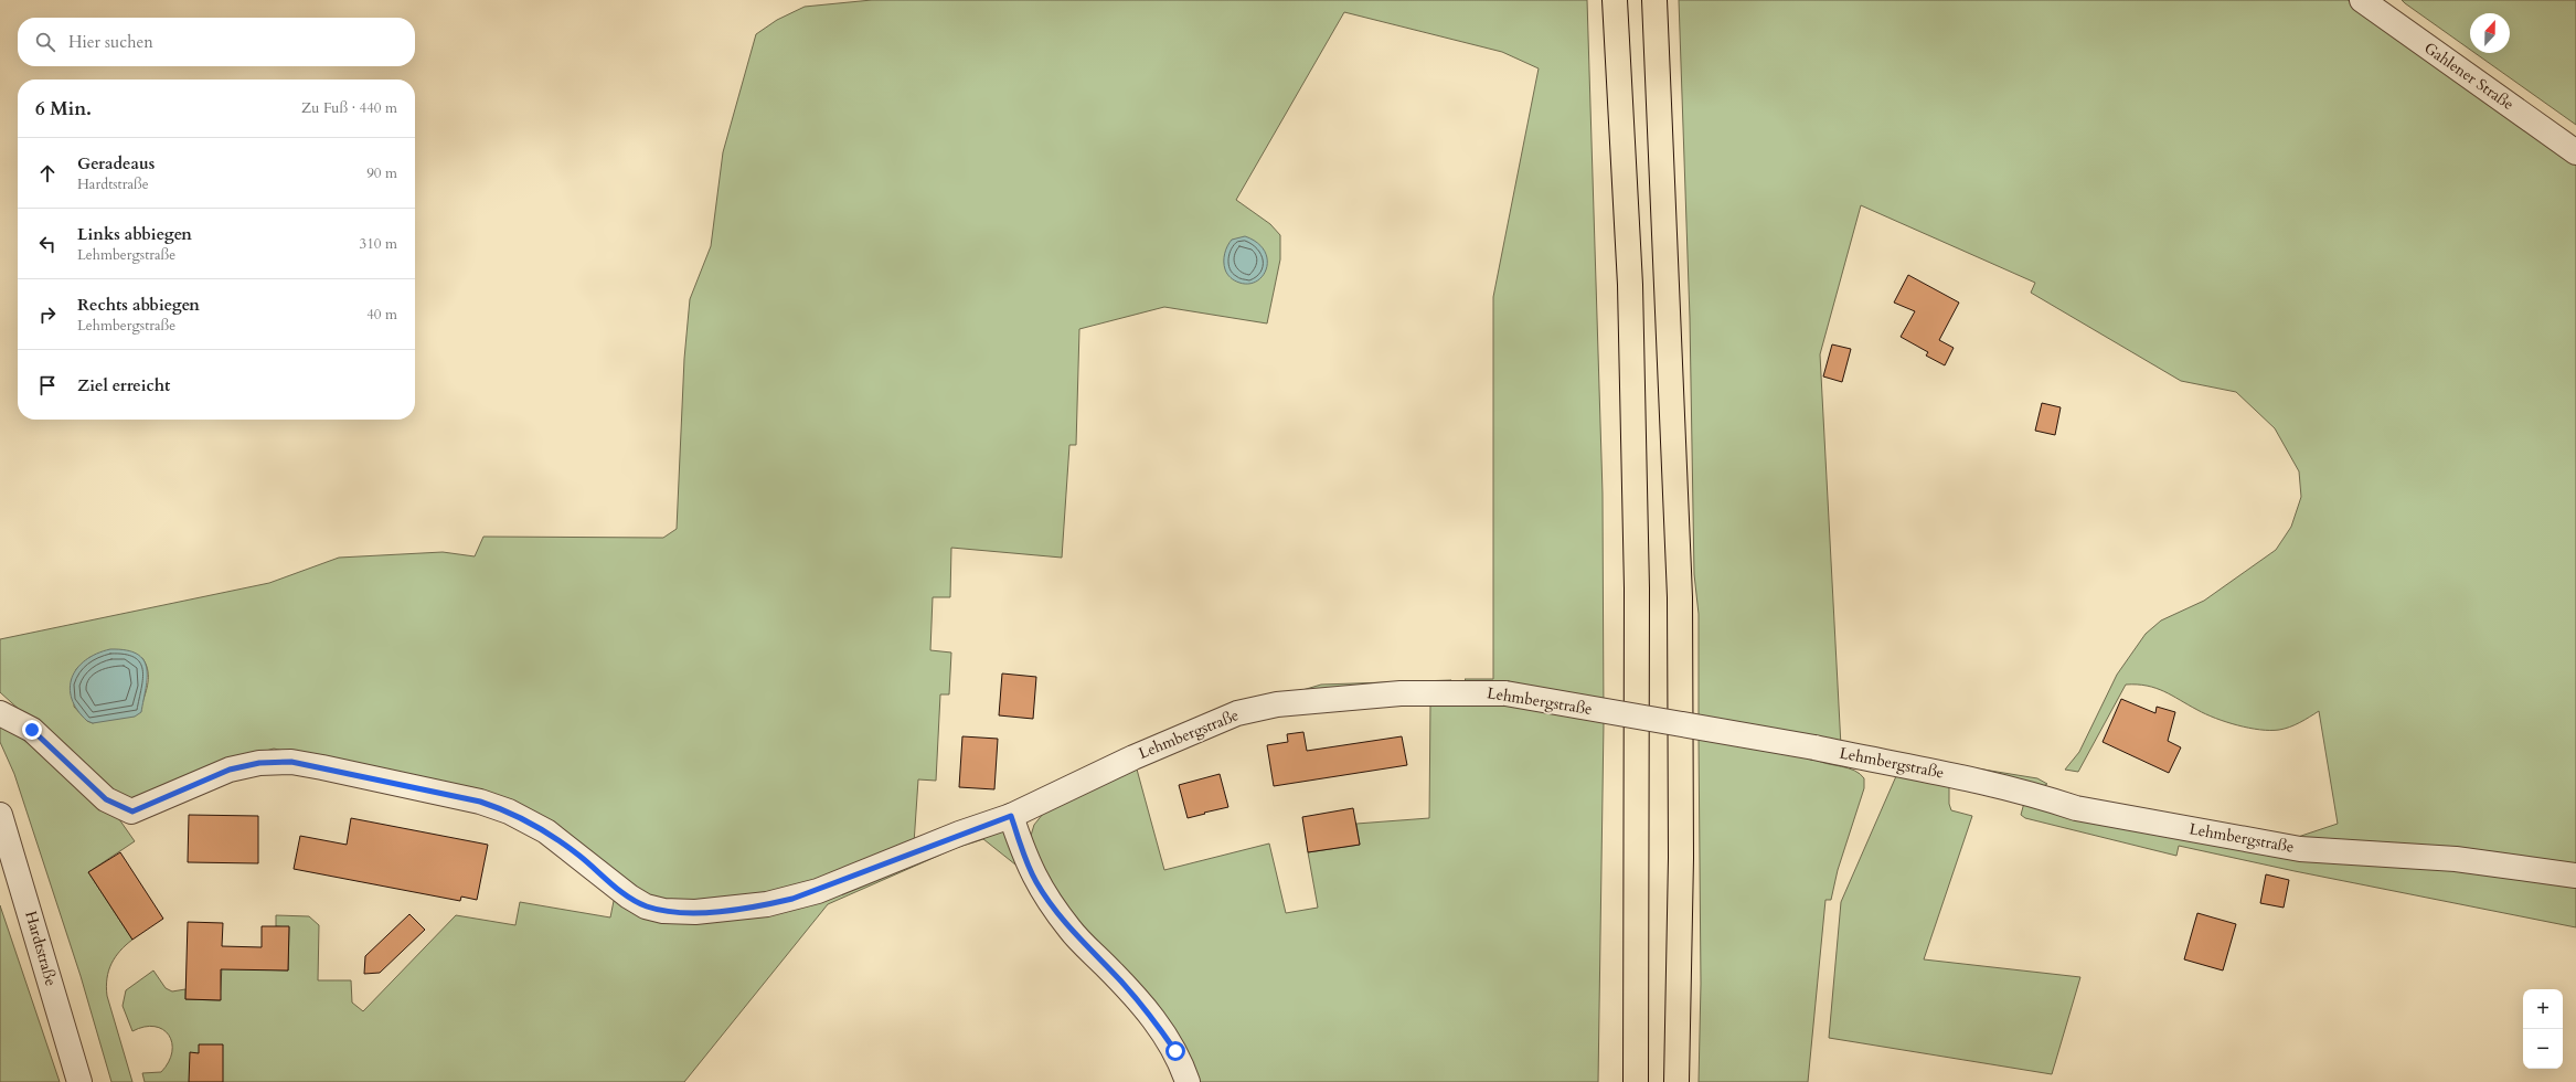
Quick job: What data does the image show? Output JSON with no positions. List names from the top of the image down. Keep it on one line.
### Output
{"streets":{"street":["Gahlener Straße","Lehmbergstraße","Hardtstraße"]},"north":"top","page":{"search":"Hier suchen","heading":["6 Min.","Zu Fuß · 440 m"],"list":[["Geradeaus","Hardtstraße","90 m"],["Links abbiegen","Lehmbergstraße","310 m"],["Rechts abbiegen","Lehmbergstraße","40 m"],"Ziel erreicht"],"map_buttons":["+","−"]}}
